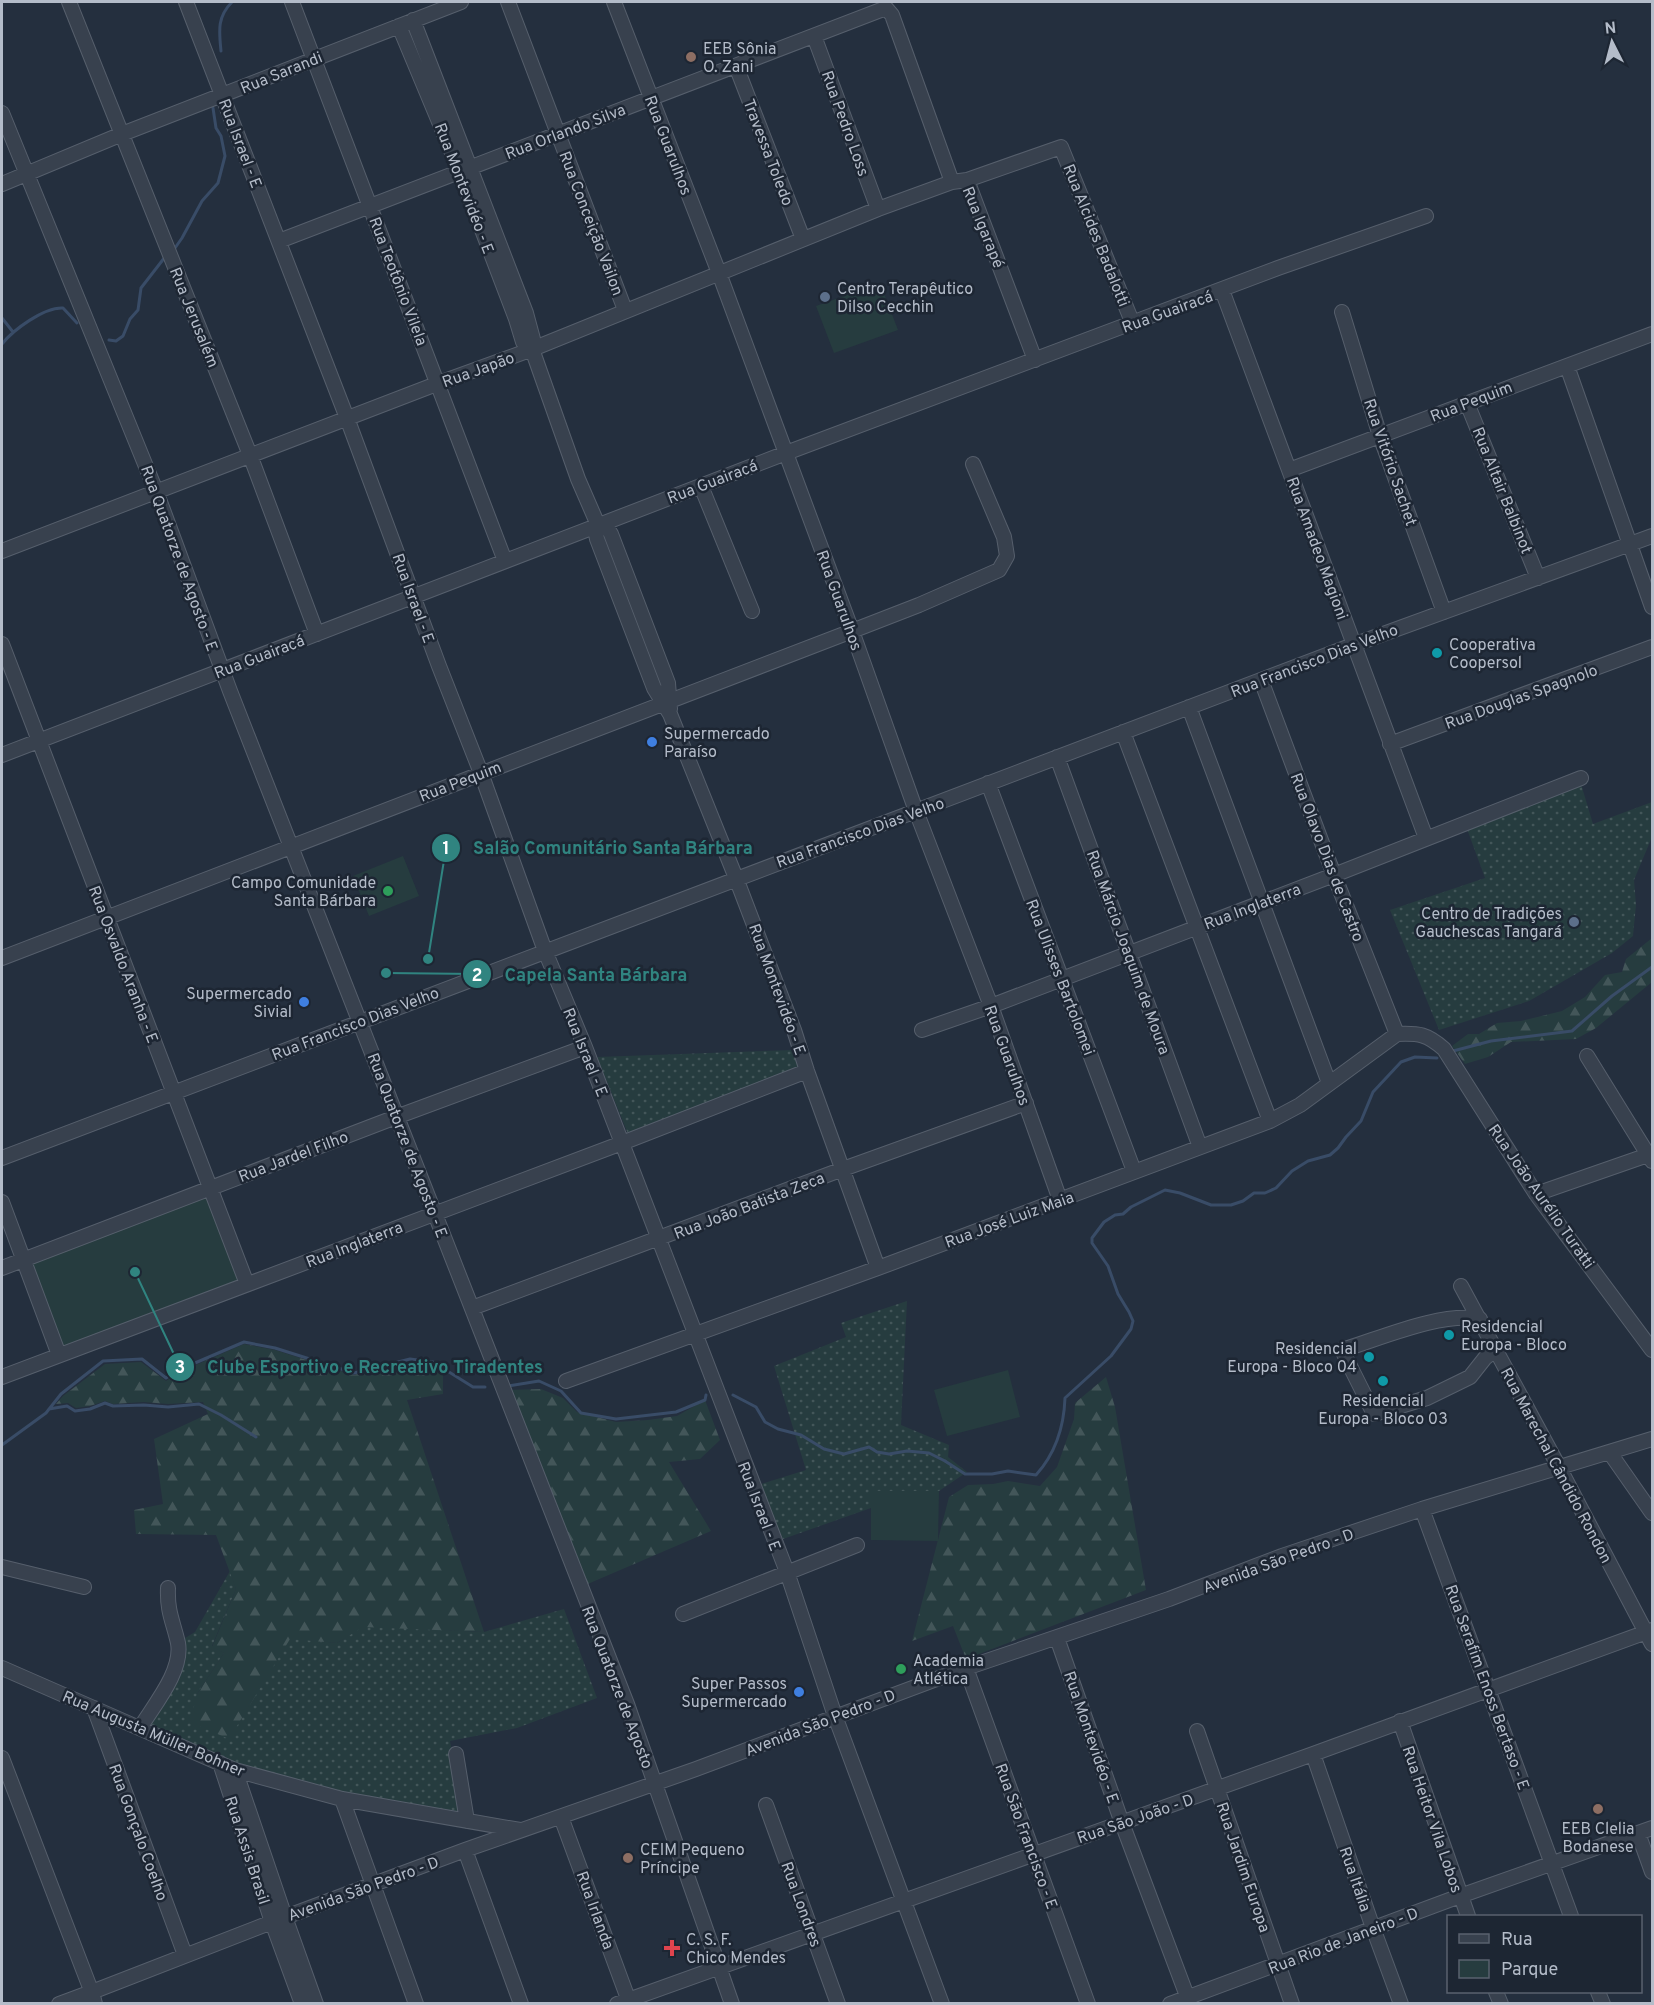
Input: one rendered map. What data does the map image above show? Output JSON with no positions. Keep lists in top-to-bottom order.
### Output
{
  "streets": {
    "street": [
      "Rua Sarandi",
      "Rua Pedro Loss",
      "Rua Orlando Silva",
      "Rua Israel - E",
      "Rua Guarulhos",
      "Travessa Toledo",
      "Rua Montevidéo - E",
      "Rua Conceição Vailon",
      "Rua Igarapé",
      "Rua Alcides Badalotti",
      "Rua Teotônio Vilela",
      "Rua Guairacá",
      "Rua Jerusalém",
      "Rua Japão",
      "Rua Pequim",
      "Rua Vitório Sachet",
      "Rua Altair Balbinot",
      "Rua Amadeo Magioni",
      "Rua Quatorze de Agosto - E",
      "Rua Francisco Dias Velho",
      "Rua Douglas Spagnolo",
      "Rua Olavo Dias de Castro",
      "Rua Inglaterra",
      "Rua Márcio Joaquim de Moura",
      "Rua Osvaldo Aranha - E",
      "Rua Ulisses Bartolomei",
      "Rua Jardel Filho",
      "Rua João Aurélio Turatti",
      "Rua João Batista Zeca",
      "Rua José Luiz Maia",
      "Rua Marechal Cândido Rondon",
      "Avenida São Pedro - D",
      "Rua Quatorze de Agosto",
      "Rua Serafim Enoss Bertaso - E",
      "Rua Augusta Müller Bohner",
      "Rua São João - D",
      "Rua Heitor Vila Lobos",
      "Rua Gonçalo Coelho",
      "Rua São Francisco - E",
      "Rua Assis Brasil",
      "Rua Jardim Europa",
      "Rua Itália",
      "Rua Londres",
      "Rua Irlanda",
      "Rua Rio de Janeiro - D"
    ]
  },
  "crossings": [
    ["Rua Sarandi", "Rua Israel - E"],
    ["Rua Sarandi", "Rua Montevidéo - E"],
    ["Rua Sarandi", "Rua Teotônio Vilela"],
    ["Rua Sarandi", "Rua Jerusalém"],
    ["Rua Sarandi", "Rua Quatorze de Agosto - E"],
    ["Rua Pedro Loss", "Rua Orlando Silva"],
    ["Rua Pedro Loss", "Rua Japão"],
    ["Rua Orlando Silva", "Rua Israel - E"],
    ["Rua Orlando Silva", "Rua Guarulhos"],
    ["Rua Orlando Silva", "Travessa Toledo"],
    ["Rua Orlando Silva", "Rua Montevidéo - E"],
    ["Rua Orlando Silva", "Rua Conceição Vailon"],
    ["Rua Orlando Silva", "Rua Igarapé"],
    ["Rua Orlando Silva", "Rua Teotônio Vilela"],
    ["Rua Israel - E", "Rua Guairacá"],
    ["Rua Israel - E", "Rua Japão"],
    ["Rua Israel - E", "Rua Pequim"],
    ["Rua Israel - E", "Rua Francisco Dias Velho"],
    ["Rua Israel - E", "Rua Inglaterra"],
    ["Rua Israel - E", "Rua Jardel Filho"],
    ["Rua Israel - E", "Rua João Batista Zeca"],
    ["Rua Israel - E", "Rua José Luiz Maia"],
    ["Rua Israel - E", "Avenida São Pedro - D"],
    ["Rua Israel - E", "Rua São João - D"],
    ["Rua Guarulhos", "Rua Guairacá"],
    ["Rua Guarulhos", "Rua Japão"],
    ["Rua Guarulhos", "Rua Pequim"],
    ["Rua Guarulhos", "Rua Francisco Dias Velho"],
    ["Rua Guarulhos", "Rua Inglaterra"],
    ["Rua Guarulhos", "Rua João Batista Zeca"],
    ["Rua Guarulhos", "Rua José Luiz Maia"],
    ["Travessa Toledo", "Rua Japão"],
    ["Rua Montevidéo - E", "Rua Guairacá"],
    ["Rua Montevidéo - E", "Rua Japão"],
    ["Rua Montevidéo - E", "Rua Pequim"],
    ["Rua Montevidéo - E", "Rua Francisco Dias Velho"],
    ["Rua Montevidéo - E", "Rua Inglaterra"],
    ["Rua Montevidéo - E", "Rua João Batista Zeca"],
    ["Rua Montevidéo - E", "Rua José Luiz Maia"],
    ["Rua Montevidéo - E", "Avenida São Pedro - D"],
    ["Rua Montevidéo - E", "Rua São João - D"],
    ["Rua Montevidéo - E", "Rua Rio de Janeiro - D"],
    ["Rua Conceição Vailon", "Rua Japão"],
    ["Rua Igarapé", "Rua Alcides Badalotti"],
    ["Rua Igarapé", "Rua Guairacá"],
    ["Rua Igarapé", "Rua Japão"],
    ["Rua Alcides Badalotti", "Rua Guairacá"],
    ["Rua Teotônio Vilela", "Rua Guairacá"],
    ["Rua Teotônio Vilela", "Rua Japão"],
    ["Rua Guairacá", "Rua Jerusalém"],
    ["Rua Guairacá", "Rua Amadeo Magioni"],
    ["Rua Guairacá", "Rua Quatorze de Agosto - E"],
    ["Rua Guairacá", "Rua Osvaldo Aranha - E"],
    ["Rua Jerusalém", "Rua Japão"],
    ["Rua Japão", "Rua Quatorze de Agosto - E"],
    ["Rua Pequim", "Rua Vitório Sachet"],
    ["Rua Pequim", "Rua Altair Balbinot"],
    ["Rua Pequim", "Rua Amadeo Magioni"],
    ["Rua Pequim", "Rua Quatorze de Agosto - E"],
    ["Rua Pequim", "Rua Osvaldo Aranha - E"],
    ["Rua Vitório Sachet", "Rua Francisco Dias Velho"],
    ["Rua Altair Balbinot", "Rua Francisco Dias Velho"],
    ["Rua Amadeo Magioni", "Rua Francisco Dias Velho"],
    ["Rua Amadeo Magioni", "Rua Douglas Spagnolo"],
    ["Rua Amadeo Magioni", "Rua Inglaterra"],
    ["Rua Quatorze de Agosto - E", "Rua Francisco Dias Velho"],
    ["Rua Quatorze de Agosto - E", "Rua Inglaterra"],
    ["Rua Quatorze de Agosto - E", "Rua Jardel Filho"],
    ["Rua Quatorze de Agosto - E", "Rua João Batista Zeca"],
    ["Rua Quatorze de Agosto - E", "Rua Quatorze de Agosto"],
    ["Rua Francisco Dias Velho", "Rua Olavo Dias de Castro"],
    ["Rua Francisco Dias Velho", "Rua Márcio Joaquim de Moura"],
    ["Rua Francisco Dias Velho", "Rua Osvaldo Aranha - E"],
    ["Rua Francisco Dias Velho", "Rua Ulisses Bartolomei"],
    ["Rua Olavo Dias de Castro", "Rua Inglaterra"],
    ["Rua Olavo Dias de Castro", "Rua João Aurélio Turatti"],
    ["Rua Olavo Dias de Castro", "Rua José Luiz Maia"],
    ["Rua Inglaterra", "Rua Márcio Joaquim de Moura"],
    ["Rua Inglaterra", "Rua Osvaldo Aranha - E"],
    ["Rua Inglaterra", "Rua Ulisses Bartolomei"],
    ["Rua Márcio Joaquim de Moura", "Rua José Luiz Maia"],
    ["Rua Osvaldo Aranha - E", "Rua Jardel Filho"],
    ["Rua Ulisses Bartolomei", "Rua José Luiz Maia"],
    ["Rua João Aurélio Turatti", "Rua José Luiz Maia"],
    ["Rua Marechal Cândido Rondon", "Avenida São Pedro - D"],
    ["Rua Marechal Cândido Rondon", "Rua São João - D"],
    ["Avenida São Pedro - D", "Rua Quatorze de Agosto"],
    ["Avenida São Pedro - D", "Rua Serafim Enoss Bertaso - E"],
    ["Avenida São Pedro - D", "Rua Augusta Müller Bohner"],
    ["Avenida São Pedro - D", "Rua Gonçalo Coelho"],
    ["Avenida São Pedro - D", "Rua São Francisco - E"],
    ["Avenida São Pedro - D", "Rua Assis Brasil"],
    ["Avenida São Pedro - D", "Rua Irlanda"],
    ["Rua Quatorze de Agosto", "Rua São João - D"],
    ["Rua Serafim Enoss Bertaso - E", "Rua São João - D"],
    ["Rua Serafim Enoss Bertaso - E", "Rua Rio de Janeiro - D"],
    ["Rua Augusta Müller Bohner", "Rua Gonçalo Coelho"],
    ["Rua Augusta Müller Bohner", "Rua Assis Brasil"],
    ["Rua São João - D", "Rua Heitor Vila Lobos"],
    ["Rua São João - D", "Rua São Francisco - E"],
    ["Rua São João - D", "Rua Jardim Europa"],
    ["Rua São João - D", "Rua Itália"],
    ["Rua São João - D", "Rua Londres"],
    ["Rua São João - D", "Rua Irlanda"],
    ["Rua Heitor Vila Lobos", "Rua Rio de Janeiro - D"],
    ["Rua Jardim Europa", "Rua Rio de Janeiro - D"],
    ["Rua Itália", "Rua Rio de Janeiro - D"]
  ],
  "places": {
    "other": [
      "EEB Sônia O. Zani",
      "Centro Terapêutico Dilso Cecchin",
      "Cooperativa Coopersol",
      "Supermercado Paraíso",
      "Campo Comunidade Santa Bárbara",
      "Centro de Tradições Gauchescas Tangará",
      "Salão Comunitário Santa Bárbara",
      "Capela Santa Bárbara",
      "Supermercado Sivial",
      "Clube Esportivo e Recreativo Tiradentes",
      "Residencial Europa - Bloco",
      "Residencial Europa - Bloco 04",
      "Residencial Europa - Bloco 03",
      "Academia Atlética",
      "Super Passos Supermercado",
      "EEB Clelia Bodanese",
      "CEIM Pequeno Príncipe"
    ],
    "health": ["C. S. F. Chico Mendes"]
  },
  "legend": ["Rua", "Parque"],
  "north": "top"
}
